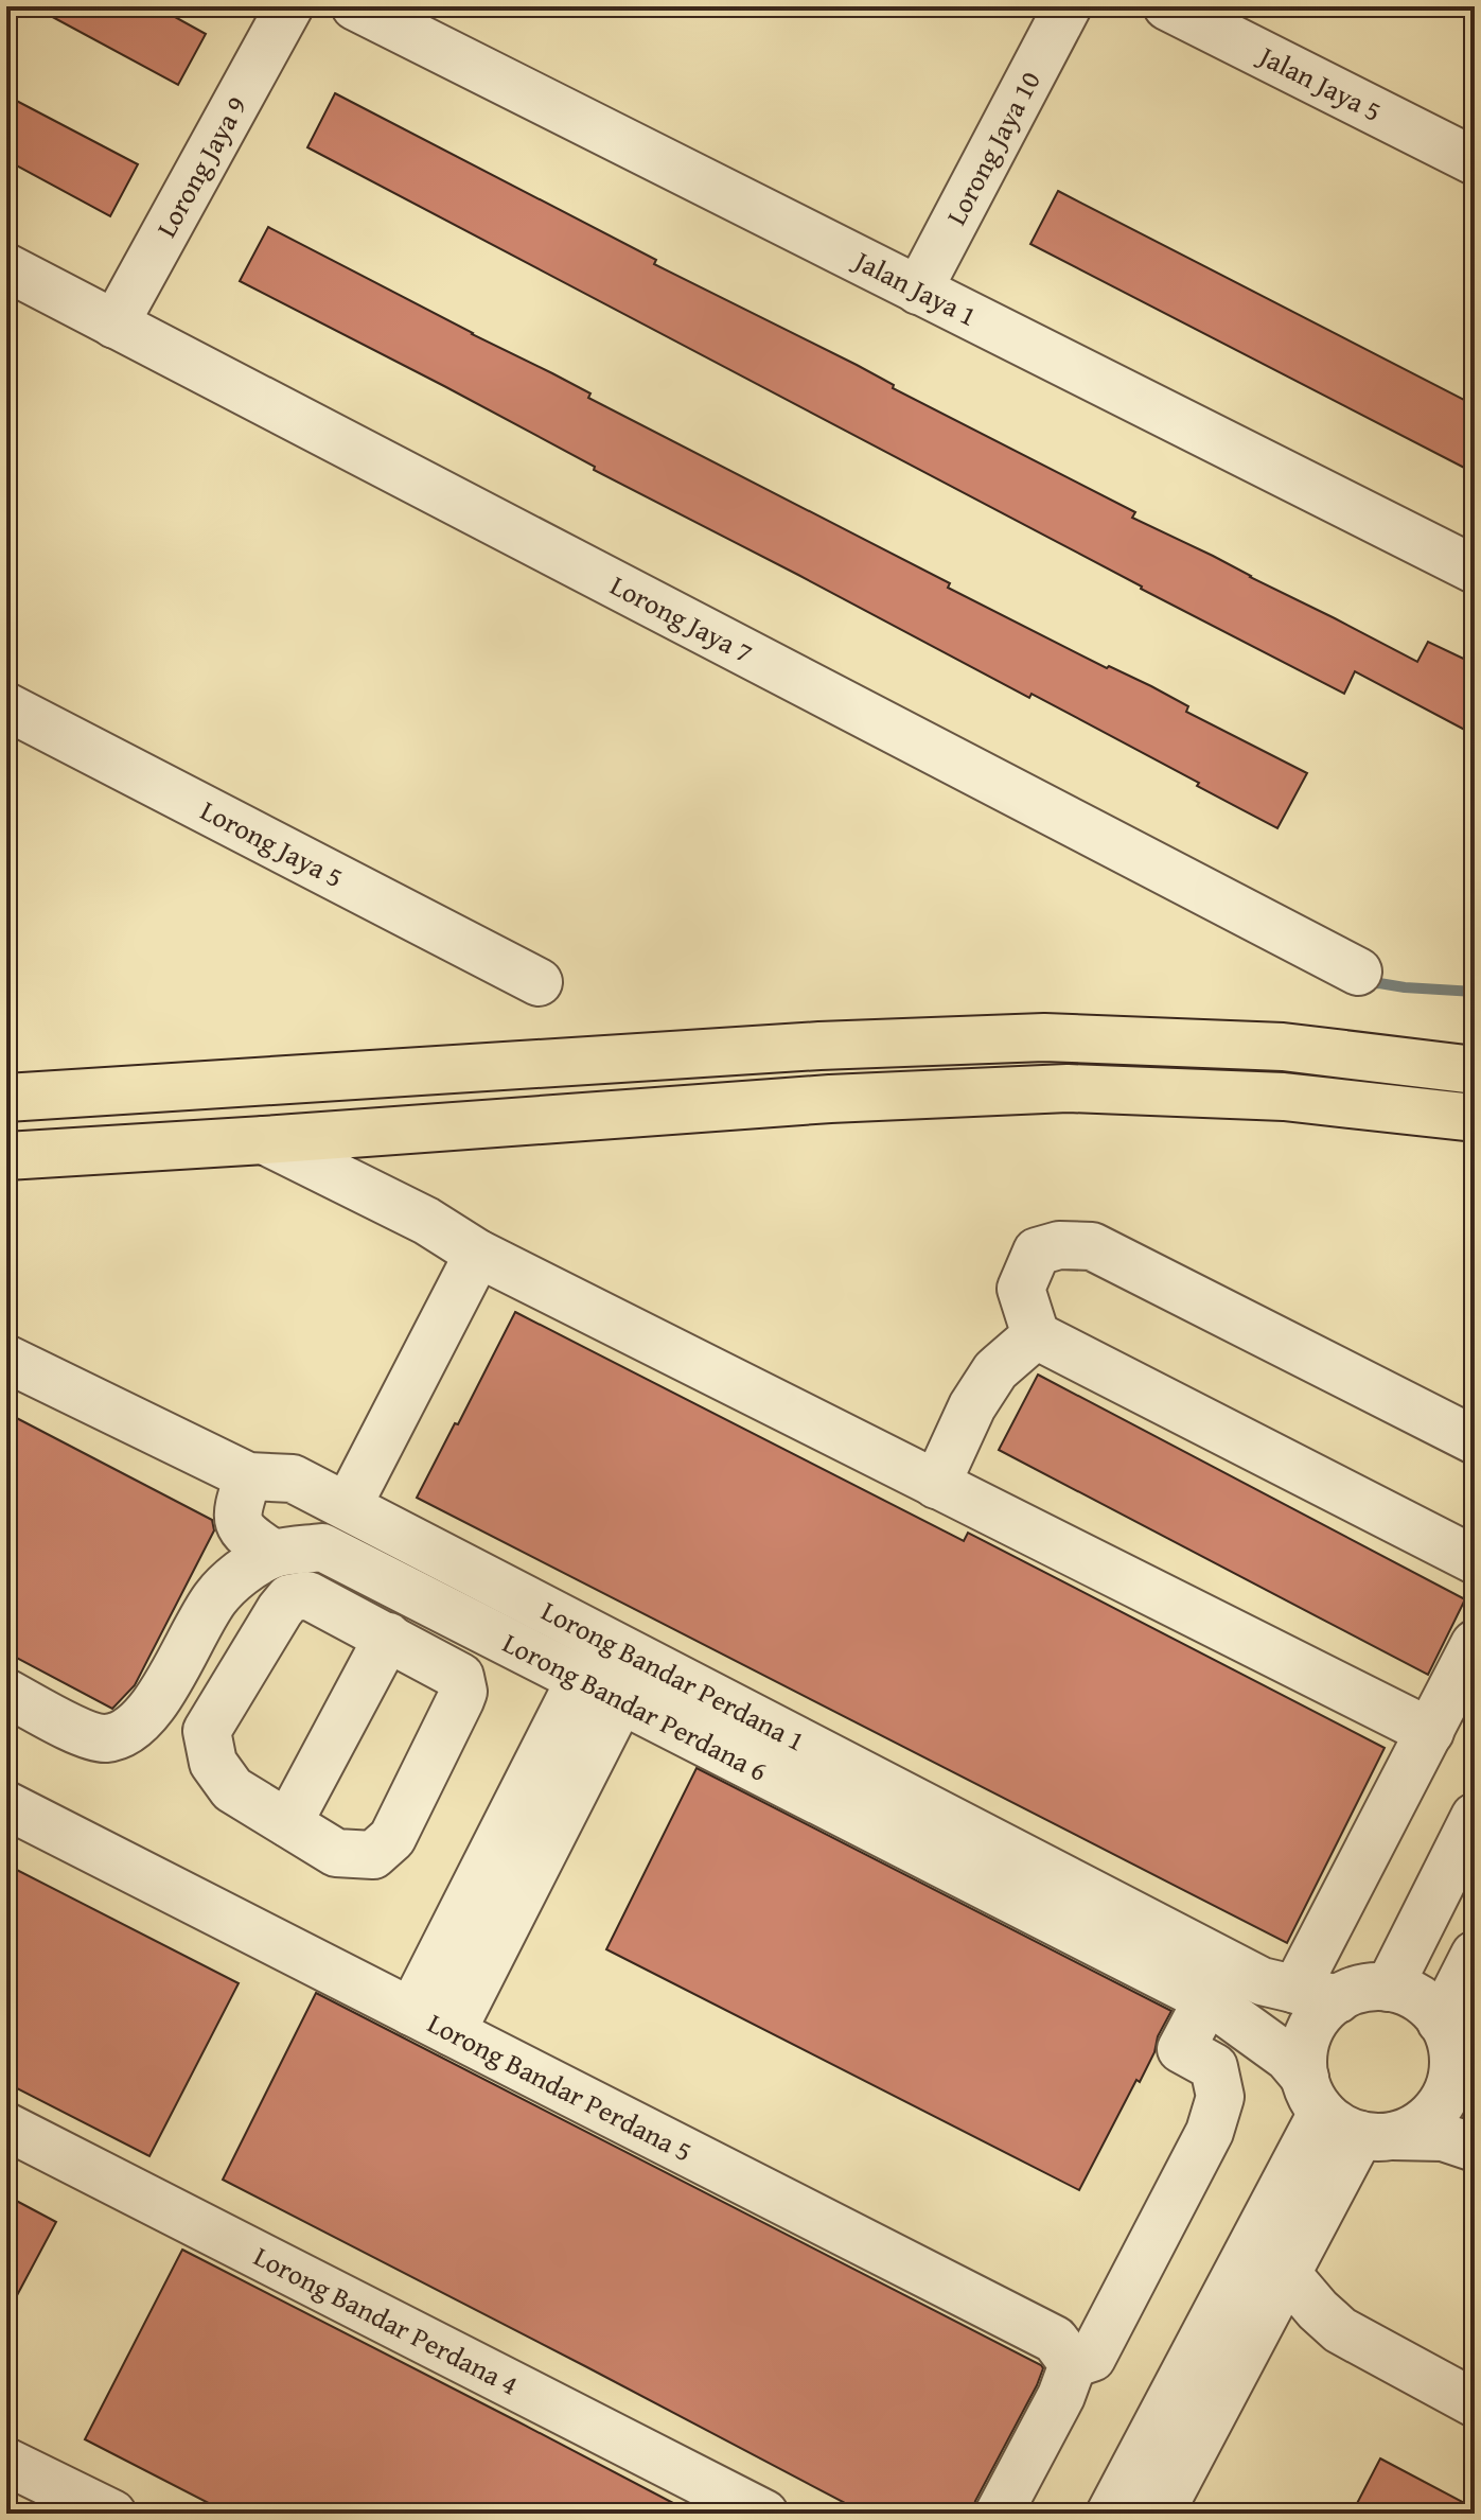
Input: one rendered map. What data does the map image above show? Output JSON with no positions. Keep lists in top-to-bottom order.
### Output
{
  "streets": {
    "street": [
      "Jalan Jaya 5",
      "Lorong Jaya 10",
      "Lorong Jaya 9",
      "Jalan Jaya 1",
      "Lorong Jaya 7",
      "Lorong Jaya 5",
      "Lorong Bandar Perdana 1",
      "Lorong Bandar Perdana 6",
      "Lorong Bandar Perdana 5",
      "Lorong Bandar Perdana 4"
    ]
  },
  "crossings": [
    ["Lorong Jaya 10", "Jalan Jaya 1"],
    ["Lorong Jaya 9", "Lorong Jaya 7"],
    ["Lorong Bandar Perdana 1", "Lorong Bandar Perdana 6"]
  ]
}
